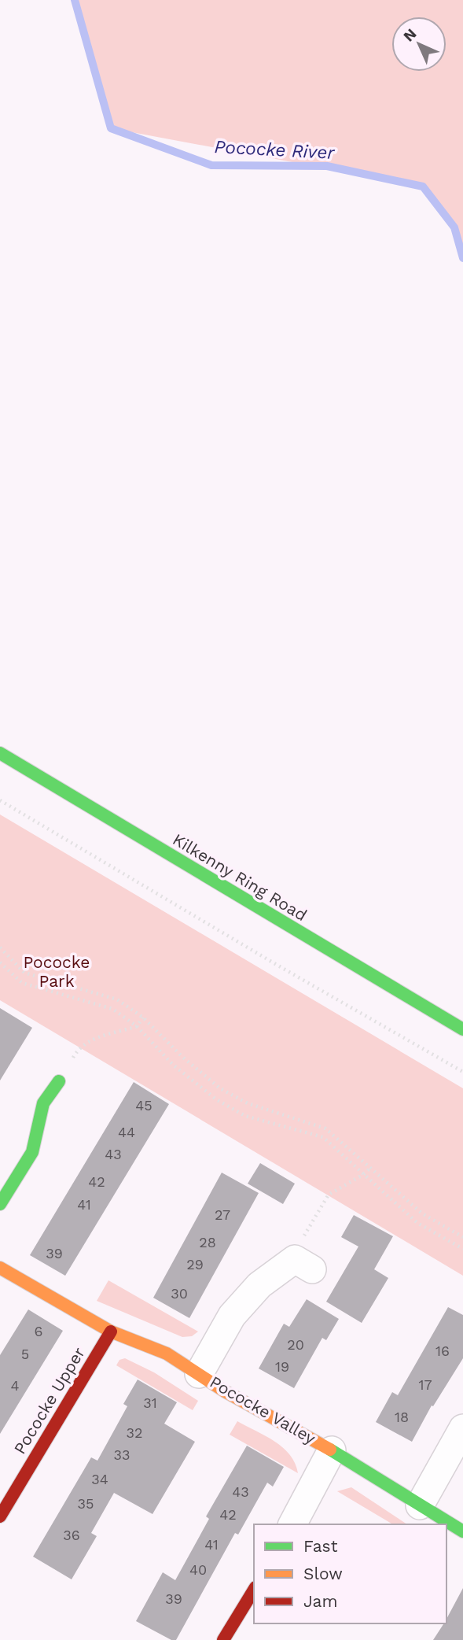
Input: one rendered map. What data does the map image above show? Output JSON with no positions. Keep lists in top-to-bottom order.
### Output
{
  "streets": {
    "street": ["Kilkenny Ring Road", "Pococke Upper", "Pococke Valley"]
  },
  "water": ["Pococke River"],
  "parks": ["Pococke Park"],
  "house_numbers": [
    "45",
    "44",
    "43",
    "42",
    "41",
    "27",
    "28",
    "39",
    "29",
    "30",
    "6",
    "20",
    "16",
    "5",
    "19",
    "17",
    "4",
    "31",
    "18",
    "32",
    "33",
    "34",
    "43",
    "35",
    "42",
    "36",
    "41",
    "40",
    "39"
  ],
  "legend": ["Fast", "Slow", "Jam"],
  "north": "top left"
}
